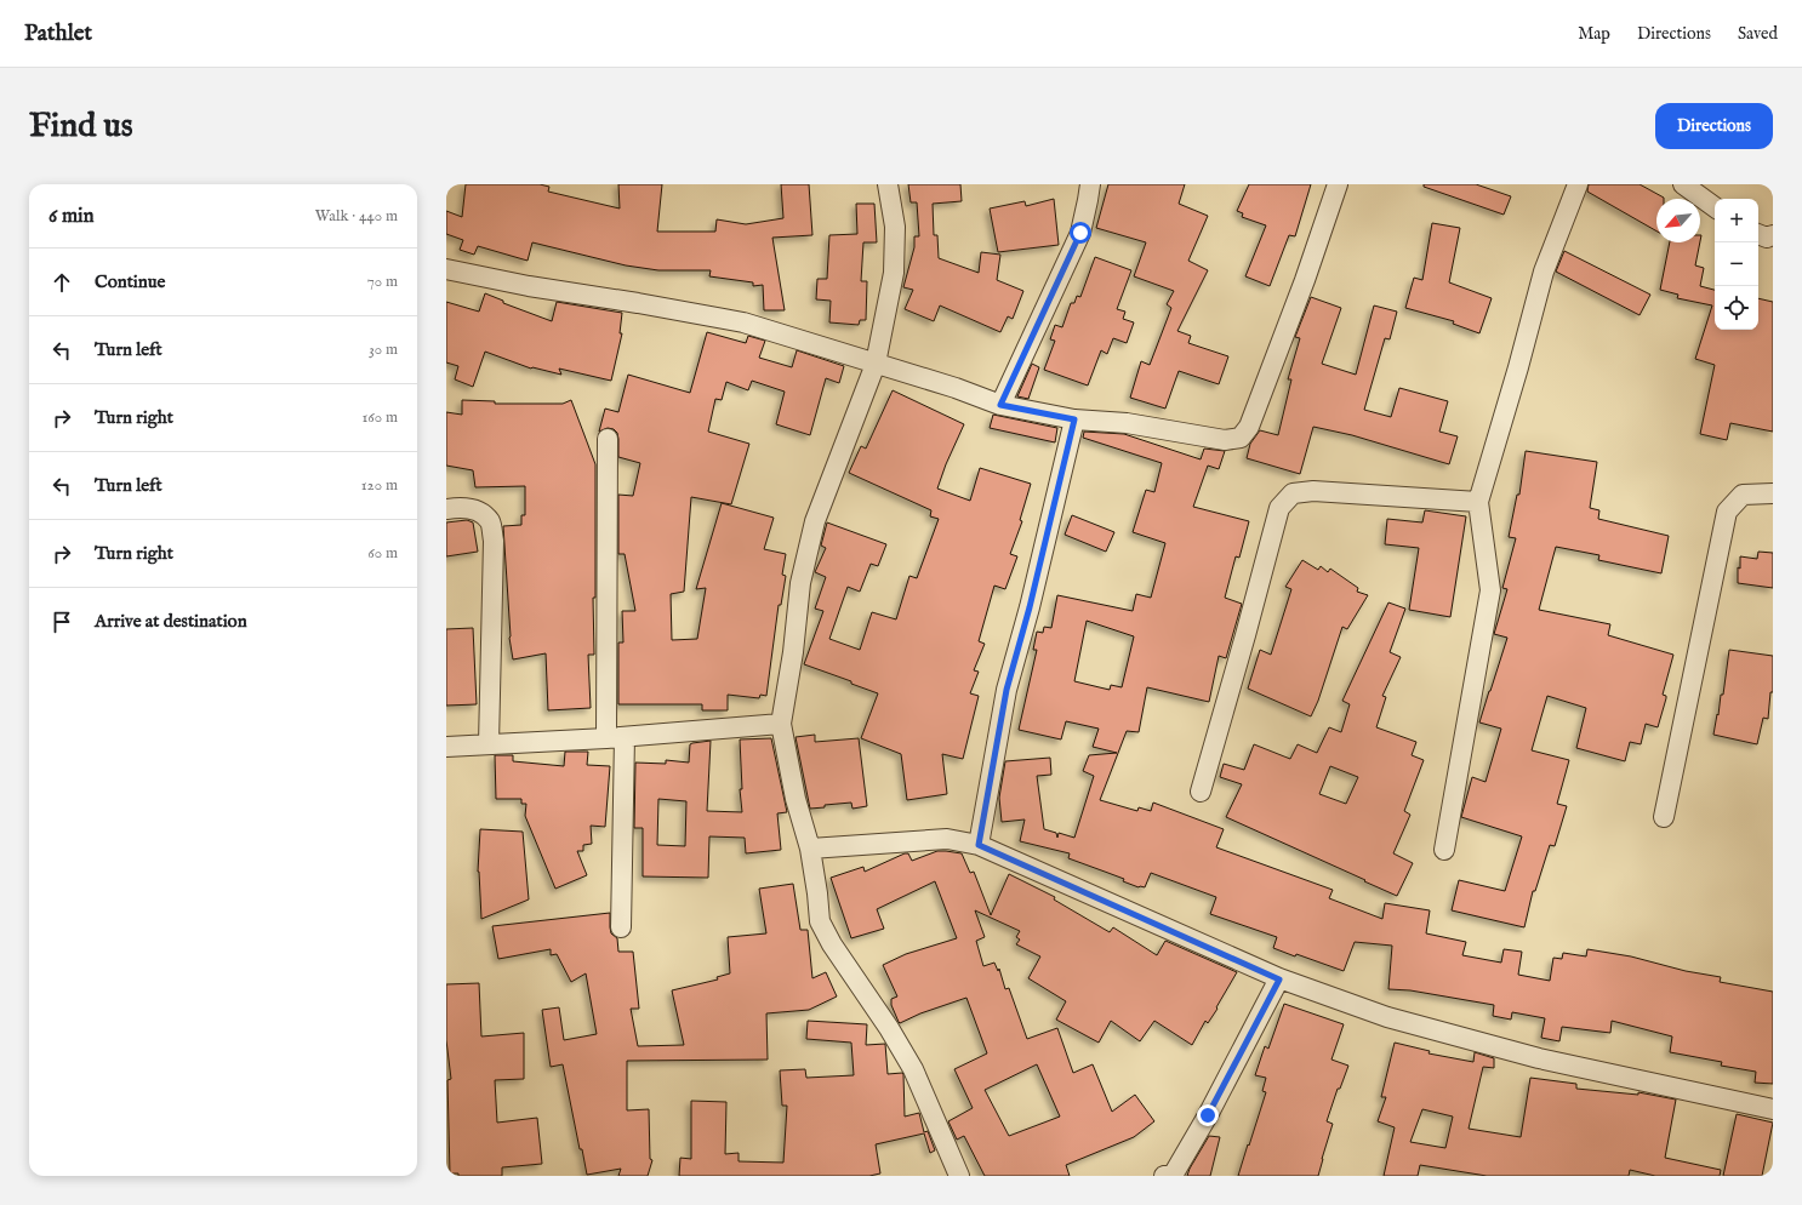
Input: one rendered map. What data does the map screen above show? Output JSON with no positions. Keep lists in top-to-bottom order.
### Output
{
  "north": "bottom left",
  "page": {
    "header": "Pathlet",
    "nav": ["Map", "Directions", "Saved"],
    "buttons": "Directions",
    "title": "Find us",
    "heading": ["6 min", "Walk · 440 m"],
    "map_buttons": ["+", "−"],
    "list": [
      ["Continue", "70 m"],
      ["Turn left", "30 m"],
      ["Turn right", "160 m"],
      ["Turn left", "120 m"],
      ["Turn right", "60 m"],
      "Arrive at destination"
    ]
  }
}
